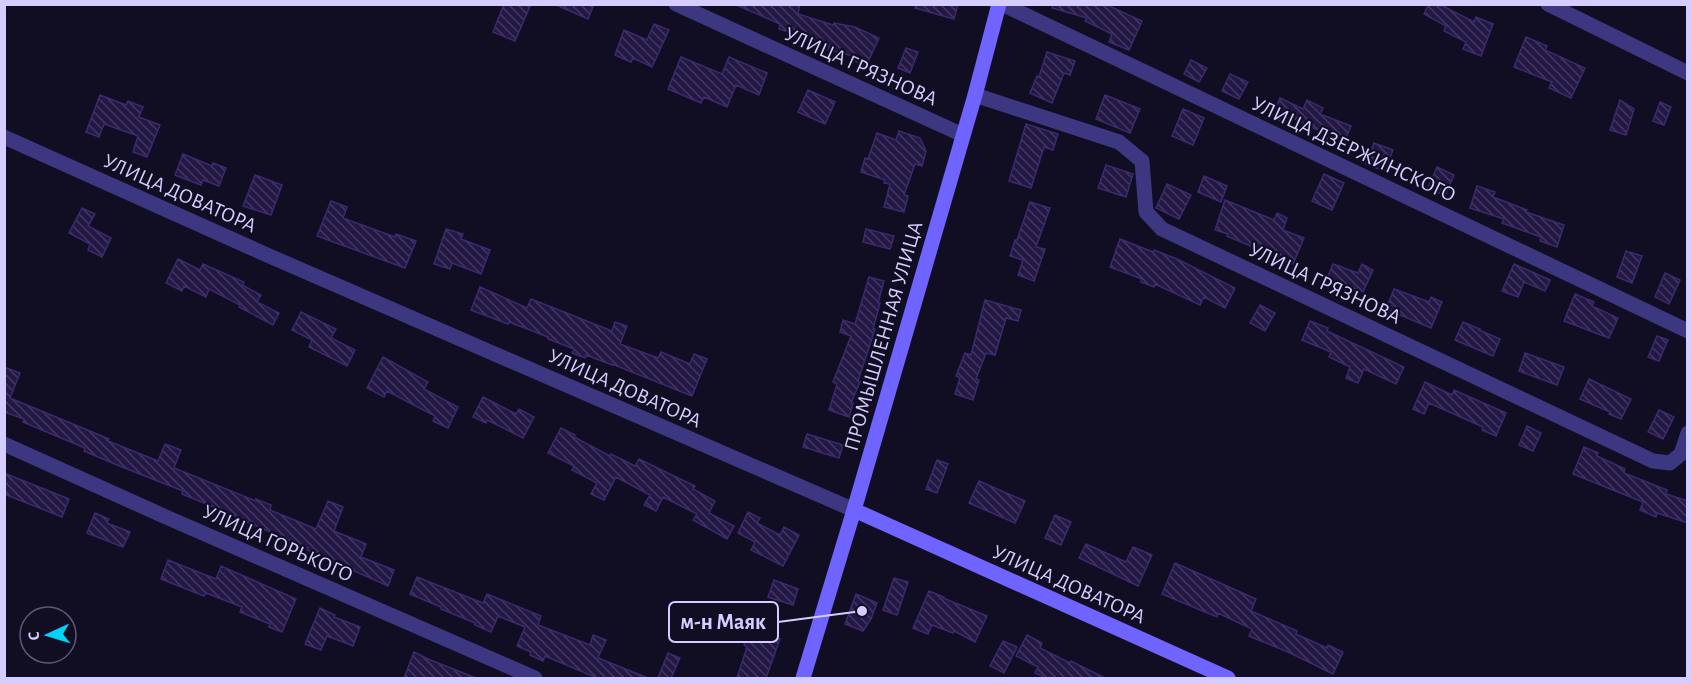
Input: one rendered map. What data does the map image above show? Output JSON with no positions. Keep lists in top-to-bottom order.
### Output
{
  "streets": {
    "main road": ["УЛИЦА ДОВАТОРА", "ПРОМЫШЛЕННАЯ УЛИЦА"],
    "street": ["УЛИЦА ГРЯЗНОВА", "УЛИЦА ДЗЕРЖИНСКОГО", "УЛИЦА ГОРЬКОГО"]
  },
  "crossings": [
    ["УЛИЦА ГРЯЗНОВА", "ПРОМЫШЛЕННАЯ УЛИЦА"],
    ["УЛИЦА ДЗЕРЖИНСКОГО", "ПРОМЫШЛЕННАЯ УЛИЦА"],
    ["УЛИЦА ДОВАТОРА", "ПРОМЫШЛЕННАЯ УЛИЦА"]
  ],
  "places": ["м-н Маяк"],
  "north": "left"
}
